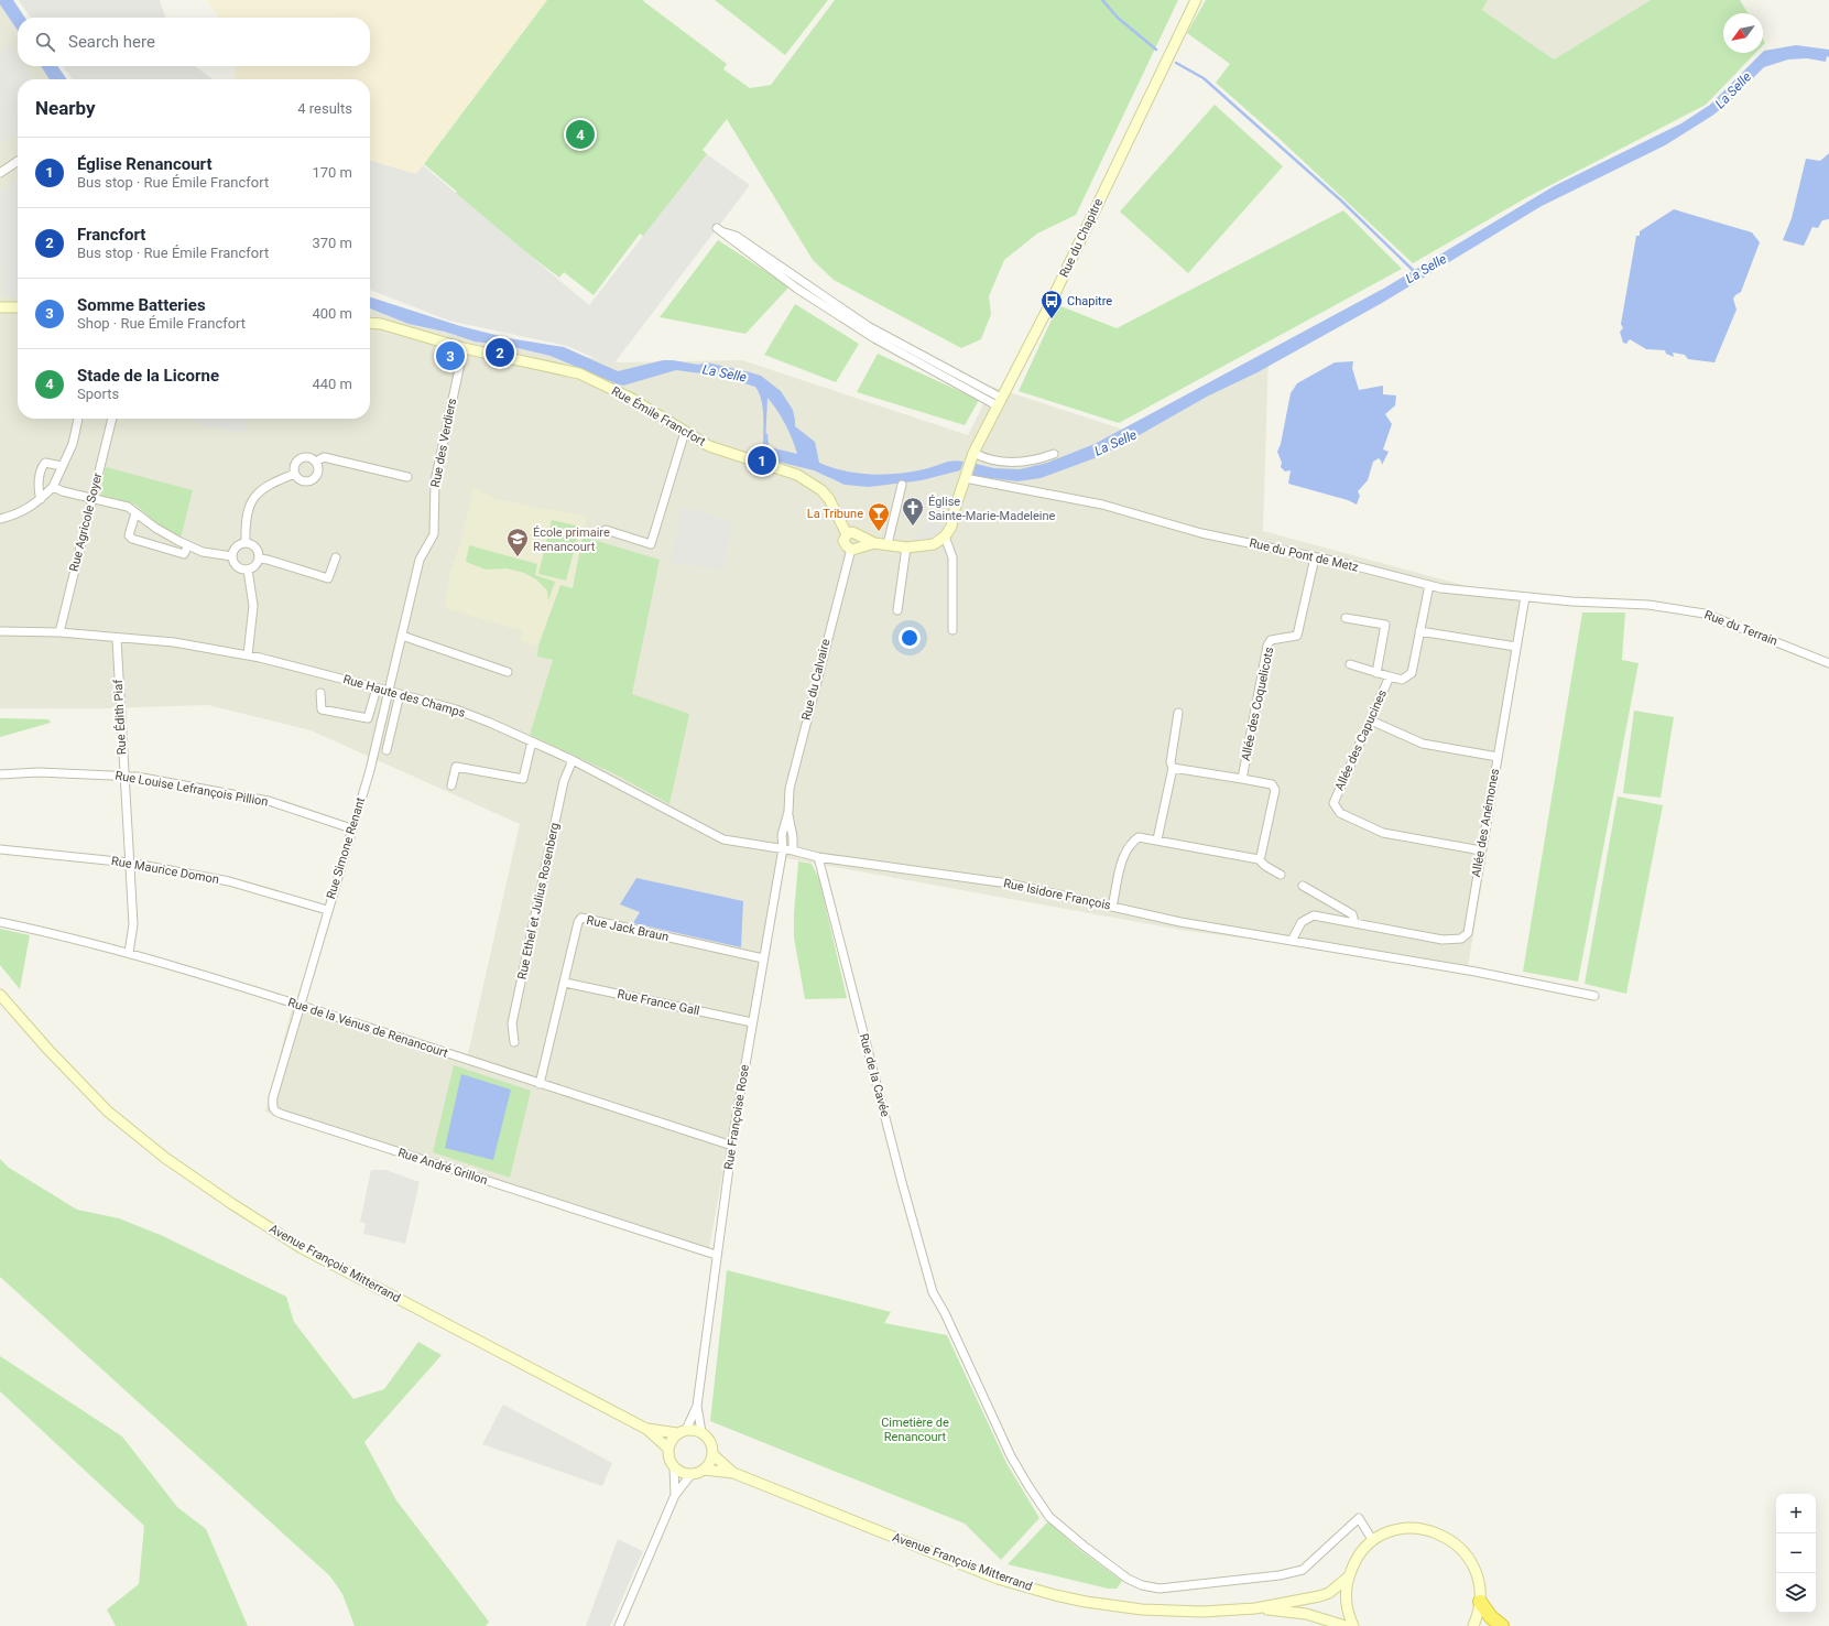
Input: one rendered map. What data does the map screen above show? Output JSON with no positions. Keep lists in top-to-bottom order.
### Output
{
  "streets": {
    "main road": ["Rue du Chapitre", "Rue Émile Francfort", "Avenue François Mitterrand"],
    "street": [
      "Rue des Verdiers",
      "Rue Agricole Soyer",
      "Rue du Pont de Metz",
      "Rue du Terrain",
      "Rue du Calvaire",
      "Rue Haute des Champs",
      "Allée des Coquelicots",
      "Rue Édith Piaf",
      "Allée des Capucines",
      "Rue Louise Lefrançois Pillion",
      "Allée des Anémones",
      "Rue Simone Renant",
      "Rue Maurice Domon",
      "Rue Isidore François",
      "Rue Ethel et Julius Rosenberg",
      "Rue Jack Braun",
      "Rue France Gall",
      "Rue de la Vénus de Renancourt",
      "Rue de la Cavée",
      "Rue Françoise Rose",
      "Rue André Grillon"
    ]
  },
  "crossings": [
    ["Rue du Chapitre", "Rue du Pont de Metz"],
    ["Rue Émile Francfort", "Rue des Verdiers"],
    ["Rue Émile Francfort", "Rue du Calvaire"],
    ["Rue des Verdiers", "Rue Haute des Champs"],
    ["Rue des Verdiers", "Rue Simone Renant"],
    ["Rue Agricole Soyer", "Rue Haute des Champs"],
    ["Rue du Pont de Metz", "Rue du Terrain"],
    ["Rue du Pont de Metz", "Allée des Coquelicots"],
    ["Rue du Pont de Metz", "Allée des Capucines"],
    ["Rue du Pont de Metz", "Allée des Anémones"],
    ["Rue du Calvaire", "Rue Haute des Champs"],
    ["Rue du Calvaire", "Rue Isidore François"],
    ["Rue du Calvaire", "Rue Françoise Rose"],
    ["Rue Haute des Champs", "Rue Édith Piaf"],
    ["Rue Haute des Champs", "Rue Simone Renant"],
    ["Rue Haute des Champs", "Rue Isidore François"],
    ["Rue Haute des Champs", "Rue Ethel et Julius Rosenberg"],
    ["Rue Haute des Champs", "Rue Françoise Rose"],
    ["Rue Édith Piaf", "Rue Louise Lefrançois Pillion"],
    ["Rue Édith Piaf", "Rue Maurice Domon"],
    ["Rue Édith Piaf", "Rue de la Vénus de Renancourt"],
    ["Allée des Capucines", "Allée des Anémones"],
    ["Rue Louise Lefrançois Pillion", "Rue Simone Renant"],
    ["Allée des Anémones", "Rue Isidore François"],
    ["Rue Simone Renant", "Rue Maurice Domon"],
    ["Rue Simone Renant", "Rue de la Vénus de Renancourt"],
    ["Rue Simone Renant", "Rue André Grillon"],
    ["Rue Isidore François", "Rue de la Cavée"],
    ["Rue Isidore François", "Rue Françoise Rose"],
    ["Rue Jack Braun", "Rue France Gall"],
    ["Rue Jack Braun", "Rue de la Vénus de Renancourt"],
    ["Rue Jack Braun", "Rue Françoise Rose"],
    ["Rue France Gall", "Rue Françoise Rose"],
    ["Rue de la Vénus de Renancourt", "Rue Françoise Rose"],
    ["Rue de la Vénus de Renancourt", "Rue André Grillon"],
    ["Rue Françoise Rose", "Rue André Grillon"]
  ],
  "water": ["La Selle"],
  "parks": ["Cimetière de Renancourt"],
  "places": {
    "bus stop": ["Chapitre"],
    "church": ["Église Sainte-Marie-Madeleine"],
    "bar": ["La Tribune"],
    "school or university": ["École primaire Renancourt"]
  },
  "north": "bottom left",
  "page": {
    "search": "Search here",
    "heading": ["Nearby", "4 results"],
    "pins": [
      "4",
      "2",
      "3",
      "1"
    ],
    "list": [
      {
        "mark": "1",
        "name": "Église Renancourt",
        "note": "Bus stop · Rue Émile Francfort",
        "value": "170 m"
      },
      {
        "mark": "2",
        "name": "Francfort",
        "note": "Bus stop · Rue Émile Francfort",
        "value": "370 m"
      },
      {
        "mark": "3",
        "name": "Somme Batteries",
        "note": "Shop · Rue Émile Francfort",
        "value": "400 m"
      },
      {
        "mark": "4",
        "name": "Stade de la Licorne",
        "note": "Sports",
        "value": "440 m"
      }
    ],
    "map_buttons": ["+", "−"]
  }
}
